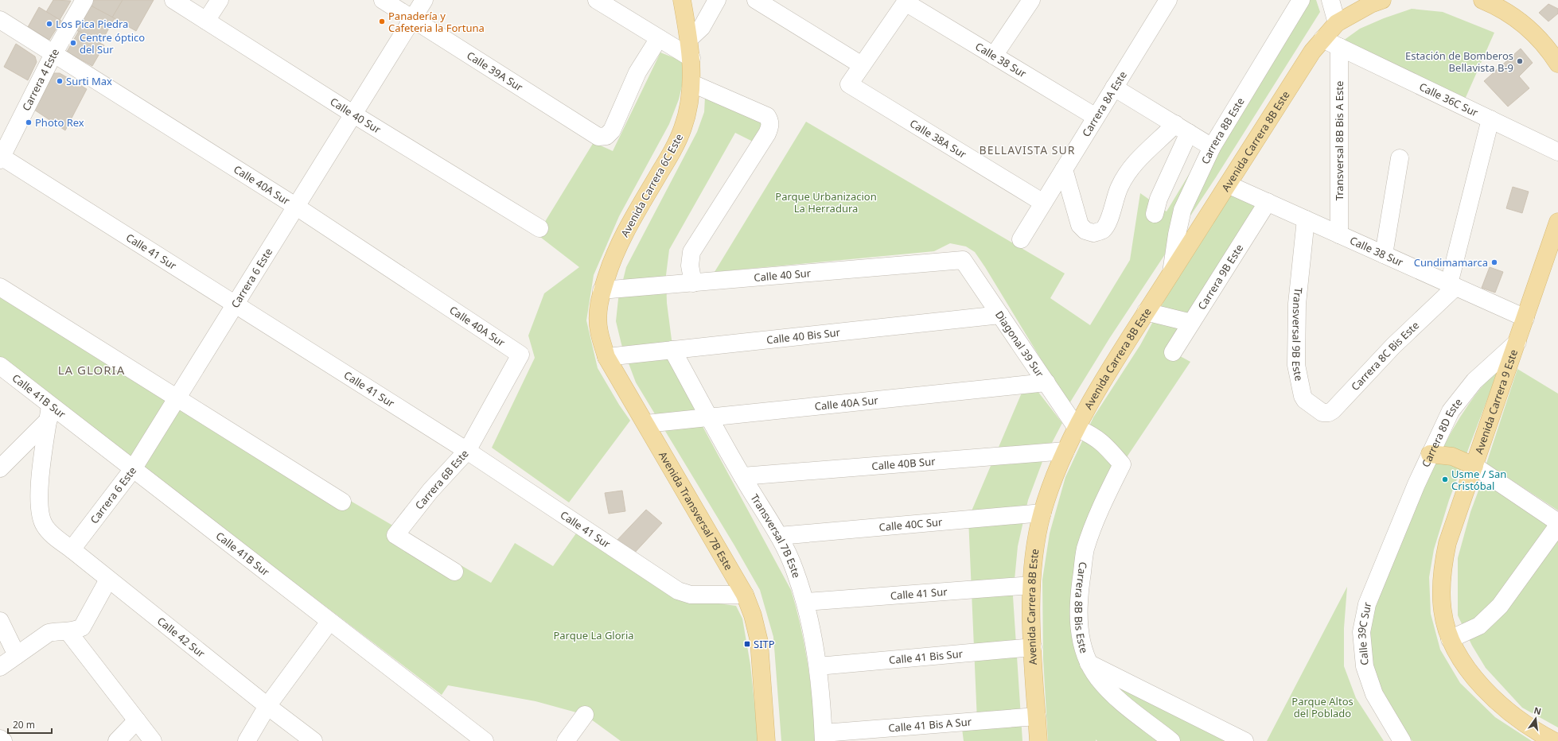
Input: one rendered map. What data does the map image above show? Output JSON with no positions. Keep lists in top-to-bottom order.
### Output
{
  "streets": {
    "main road": [
      "Avenida Carrera 8B Este",
      "Avenida Carrera 6C Este",
      "Avenida Carrera 9 Este",
      "Avenida Transversal 7B Este"
    ],
    "street": [
      "Calle 38 Sur",
      "Calle 39A Sur",
      "Carrera 4 Este",
      "Calle 36C Sur",
      "Carrera 8A Este",
      "Calle 40 Sur",
      "Carrera 8B Este",
      "Calle 38A Sur",
      "Transversal 8B Bis A Este",
      "Calle 40A Sur",
      "Calle 41 Sur",
      "Carrera 6 Este",
      "Carrera 9B Este",
      "Transversal 9B Este",
      "Calle 40 Bis Sur",
      "Diagonal 39 Sur",
      "Carrera 8C Bis Este",
      "Calle 41B Sur",
      "Carrera 8D Este",
      "Calle 40B Sur",
      "Carrera 6B Este",
      "Calle 40C Sur",
      "Transversal 7B Este",
      "Carrera 8B Bis Este",
      "Calle 39C Sur",
      "Calle 42 Sur",
      "Calle 41 Bis Sur",
      "Calle 41 Bis A Sur"
    ]
  },
  "crossings": [
    ["Calle 38 Sur", "Carrera 8A Este"],
    ["Calle 38 Sur", "Transversal 8B Bis A Este"],
    ["Calle 38 Sur", "Avenida Carrera 8B Este"],
    ["Calle 38 Sur", "Carrera 9B Este"],
    ["Calle 38 Sur", "Transversal 9B Este"],
    ["Calle 38 Sur", "Carrera 8C Bis Este"],
    ["Calle 38 Sur", "Avenida Carrera 9 Este"],
    ["Calle 39A Sur", "Carrera 6 Este"],
    ["Carrera 4 Este", "Calle 40A Sur"],
    ["Carrera 4 Este", "Calle 41 Sur"],
    ["Calle 36C Sur", "Transversal 8B Bis A Este"],
    ["Calle 36C Sur", "Avenida Carrera 8B Este"],
    ["Carrera 8A Este", "Calle 38A Sur"],
    ["Calle 40 Sur", "Avenida Carrera 6C Este"],
    ["Calle 40 Sur", "Carrera 6 Este"],
    ["Calle 40 Sur", "Diagonal 39 Sur"],
    ["Calle 40 Sur", "Avenida Transversal 7B Este"],
    ["Carrera 8B Este", "Avenida Carrera 8B Este"],
    ["Avenida Carrera 8B Este", "Calle 41 Sur"],
    ["Avenida Carrera 8B Este", "Diagonal 39 Sur"],
    ["Avenida Carrera 8B Este", "Calle 40B Sur"],
    ["Avenida Carrera 8B Este", "Calle 40C Sur"],
    ["Avenida Carrera 8B Este", "Carrera 8B Bis Este"],
    ["Avenida Carrera 8B Este", "Calle 41 Bis Sur"],
    ["Avenida Carrera 8B Este", "Calle 41 Bis A Sur"],
    ["Calle 40A Sur", "Carrera 6 Este"],
    ["Calle 40A Sur", "Diagonal 39 Sur"],
    ["Calle 40A Sur", "Carrera 6B Este"],
    ["Calle 40A Sur", "Avenida Transversal 7B Este"],
    ["Calle 40A Sur", "Transversal 7B Este"],
    ["Avenida Carrera 6C Este", "Avenida Transversal 7B Este"],
    ["Calle 41 Sur", "Carrera 6 Este"],
    ["Calle 41 Sur", "Carrera 6B Este"],
    ["Calle 41 Sur", "Avenida Transversal 7B Este"],
    ["Calle 41 Sur", "Transversal 7B Este"],
    ["Carrera 6 Este", "Calle 41B Sur"],
    ["Carrera 6 Este", "Calle 42 Sur"],
    ["Transversal 9B Este", "Carrera 8C Bis Este"],
    ["Calle 40 Bis Sur", "Diagonal 39 Sur"],
    ["Calle 40 Bis Sur", "Avenida Transversal 7B Este"],
    ["Calle 40 Bis Sur", "Transversal 7B Este"],
    ["Diagonal 39 Sur", "Carrera 8B Bis Este"],
    ["Calle 41B Sur", "Calle 42 Sur"],
    ["Avenida Carrera 9 Este", "Carrera 8D Este"],
    ["Carrera 8D Este", "Calle 39C Sur"],
    ["Calle 40B Sur", "Transversal 7B Este"],
    ["Calle 40C Sur", "Transversal 7B Este"],
    ["Transversal 7B Este", "Calle 41 Bis Sur"],
    ["Transversal 7B Este", "Calle 41 Bis A Sur"]
  ],
  "districts": ["BELLAVISTA SUR", "LA GLORIA"],
  "parks": ["Parque Urbanizacion La Herradura", "Parque La Gloria", "Parque Altos del Poblado"],
  "places": {
    "other": [
      "Panadería y Cafeteria la Fortuna",
      "Los Pica Piedra",
      "Centre óptico del Sur",
      "Estación de Bomberos Bellavista B-9",
      "Surti Max",
      "Photo Rex",
      "Cundimamarca",
      "Usme / San Cristóbal"
    ],
    "transit": ["SITP"]
  },
  "scale_bar": "20 m",
  "north": "top"
}
